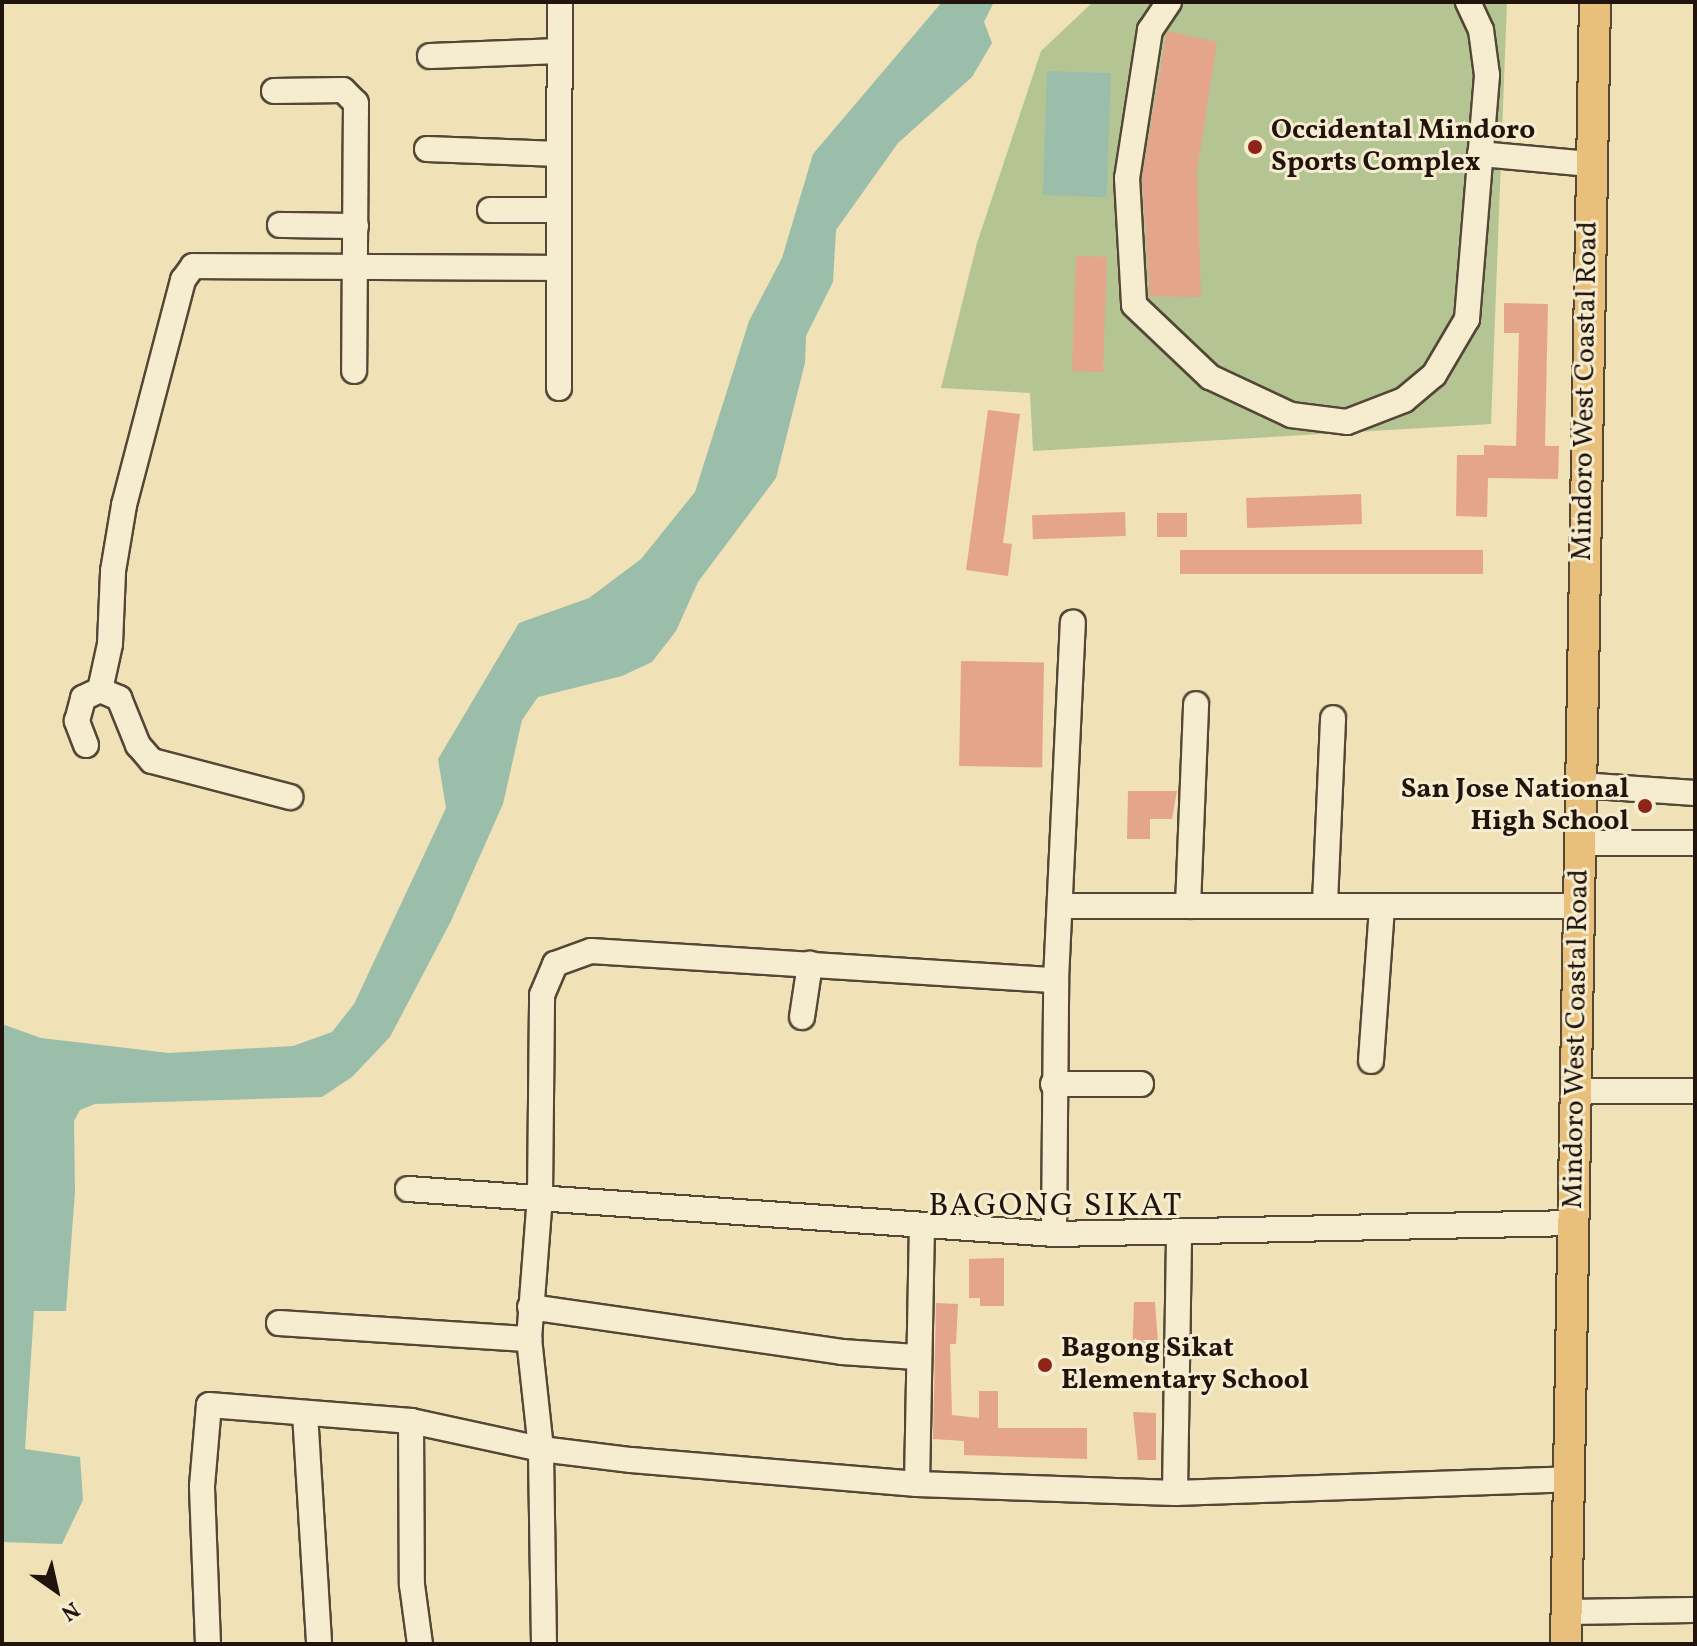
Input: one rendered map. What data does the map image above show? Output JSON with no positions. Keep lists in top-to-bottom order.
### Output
{
  "streets": {
    "main road": ["Mindoro West Coastal Road"]
  },
  "districts": ["BAGONG SIKAT"],
  "places": ["Occidental Mindoro Sports Complex", "San Jose National High School", "Bagong Sikat Elementary School"],
  "north": "bottom right"
}
